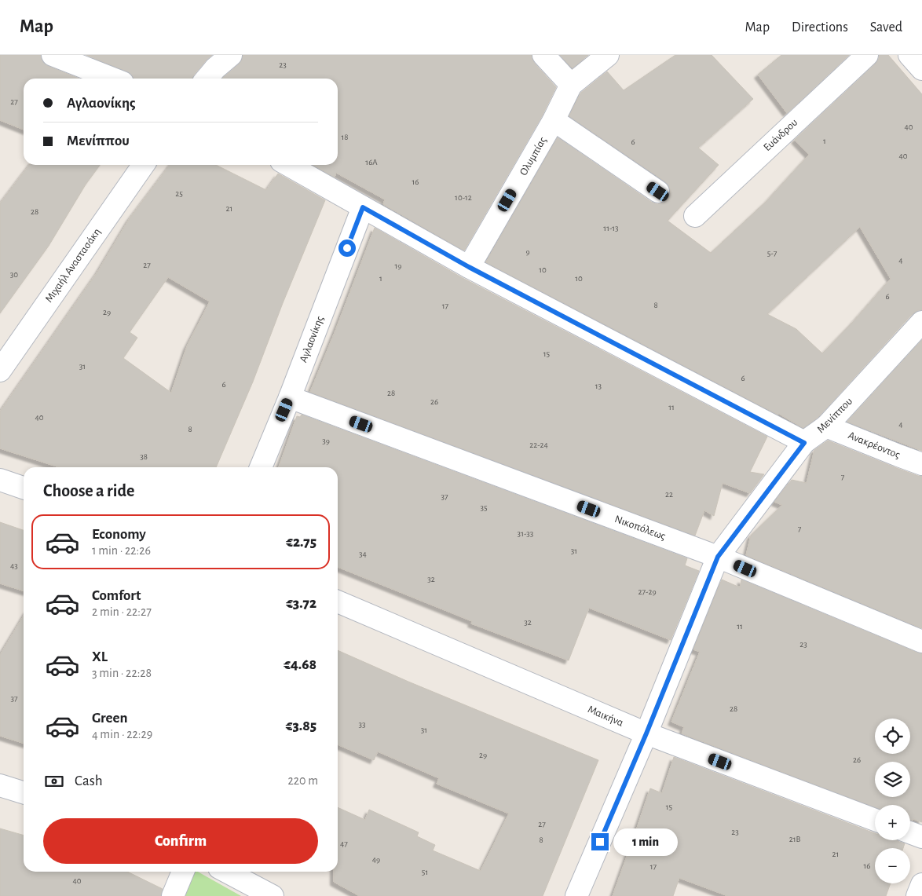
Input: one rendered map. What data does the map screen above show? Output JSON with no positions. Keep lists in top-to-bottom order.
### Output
{
  "streets": {
    "street": [
      "Ευάνδρου",
      "Ολυμπίας",
      "Μιχαήλ Αναστασάκη",
      "Αγλαονίκης",
      "Μενίππου",
      "Ανακρέοντος",
      "Νικοπόλεως",
      "Μαικήνα"
    ]
  },
  "crossings": [
    ["Αγλαονίκης", "Νικοπόλεως"],
    ["Μενίππου", "Ανακρέοντος"],
    ["Μενίππου", "Νικοπόλεως"],
    ["Μενίππου", "Μαικήνα"]
  ],
  "house_numbers": [
    "23",
    "27",
    "40",
    "18",
    "1",
    "6",
    "40",
    "16Α",
    "16",
    "25",
    "10-12",
    "21",
    "28",
    "11-13",
    "9",
    "5-7",
    "4",
    "27",
    "19",
    "10",
    "30",
    "1",
    "10",
    "6",
    "8",
    "17",
    "29",
    "15",
    "31",
    "6",
    "6",
    "13",
    "28",
    "26",
    "11",
    "40",
    "4",
    "8",
    "39",
    "22-24",
    "38",
    "7",
    "22",
    "37",
    "35",
    "7",
    "31-33",
    "31",
    "34",
    "43",
    "32",
    "27-29",
    "32",
    "11",
    "23",
    "37",
    "28",
    "33",
    "31",
    "29",
    "26",
    "15",
    "27",
    "23",
    "21B",
    "8",
    "47",
    "21",
    "49",
    "16",
    "17",
    "51",
    "40"
  ],
  "page": {
    "header": "Map",
    "nav": ["Map", "Directions", "Saved"],
    "banner": ["Αγλαονίκης", "Μενίππου"],
    "heading": "Choose a ride",
    "list": [
      {
        "name": "Economy",
        "note": "1 min · 22:26",
        "value": "€2.75"
      },
      {
        "name": "Comfort",
        "note": "2 min · 22:27",
        "value": "€3.72"
      },
      {
        "name": "XL",
        "note": "3 min · 22:28",
        "value": "€4.68"
      },
      {
        "name": "Green",
        "note": "4 min · 22:29",
        "value": "€3.85"
      }
    ],
    "map_buttons": ["+", "−"],
    "pay": ["Cash", "220 m"],
    "buttons": "Confirm",
    "bubble": "1 min"
  }
}
